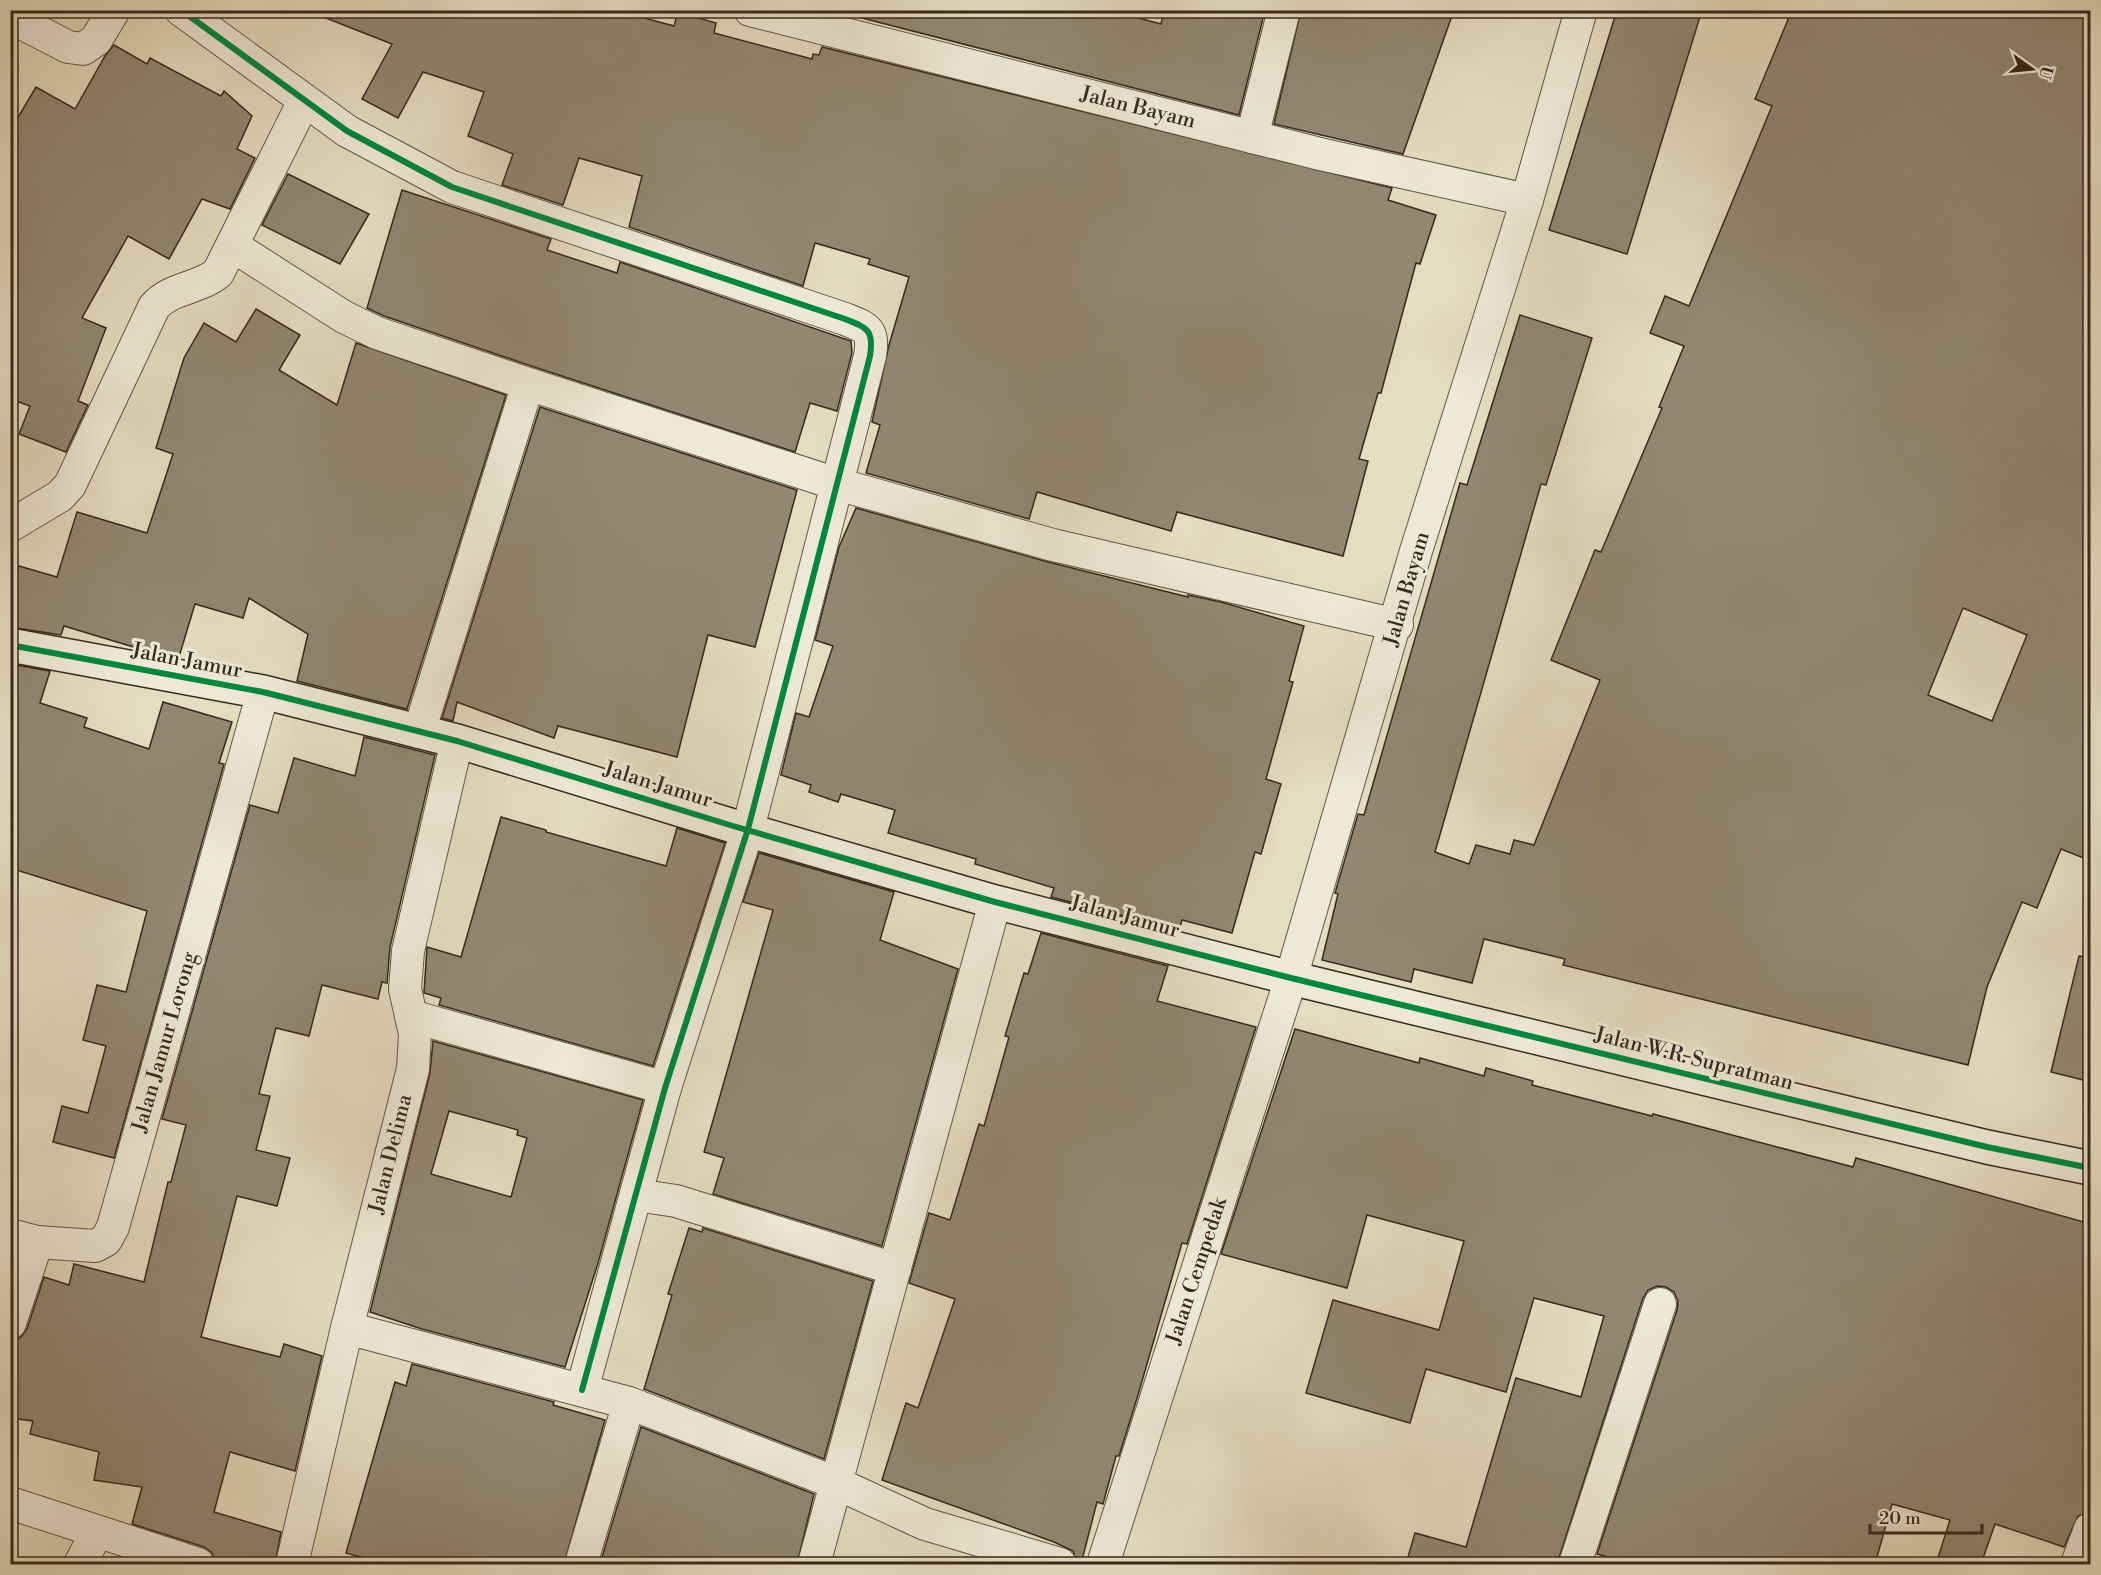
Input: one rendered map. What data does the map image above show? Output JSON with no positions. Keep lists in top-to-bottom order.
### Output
{
  "streets": {
    "street": [
      "Jalan Bayam",
      "Jalan Jamur",
      "Jalan Jamur Lorong",
      "Jalan W.R. Supratman",
      "Jalan Delima",
      "Jalan Cempedak"
    ]
  },
  "crossings": [
    ["Jalan Bayam", "Jalan Jamur"],
    ["Jalan Bayam", "Jalan W.R. Supratman"],
    ["Jalan Bayam", "Jalan Cempedak"],
    ["Jalan Jamur", "Jalan Jamur Lorong"],
    ["Jalan Jamur", "Jalan W.R. Supratman"],
    ["Jalan Jamur", "Jalan Delima"],
    ["Jalan Jamur", "Jalan Cempedak"],
    ["Jalan W.R. Supratman", "Jalan Cempedak"]
  ],
  "scale_bar": "20 m",
  "north": "right"
}
